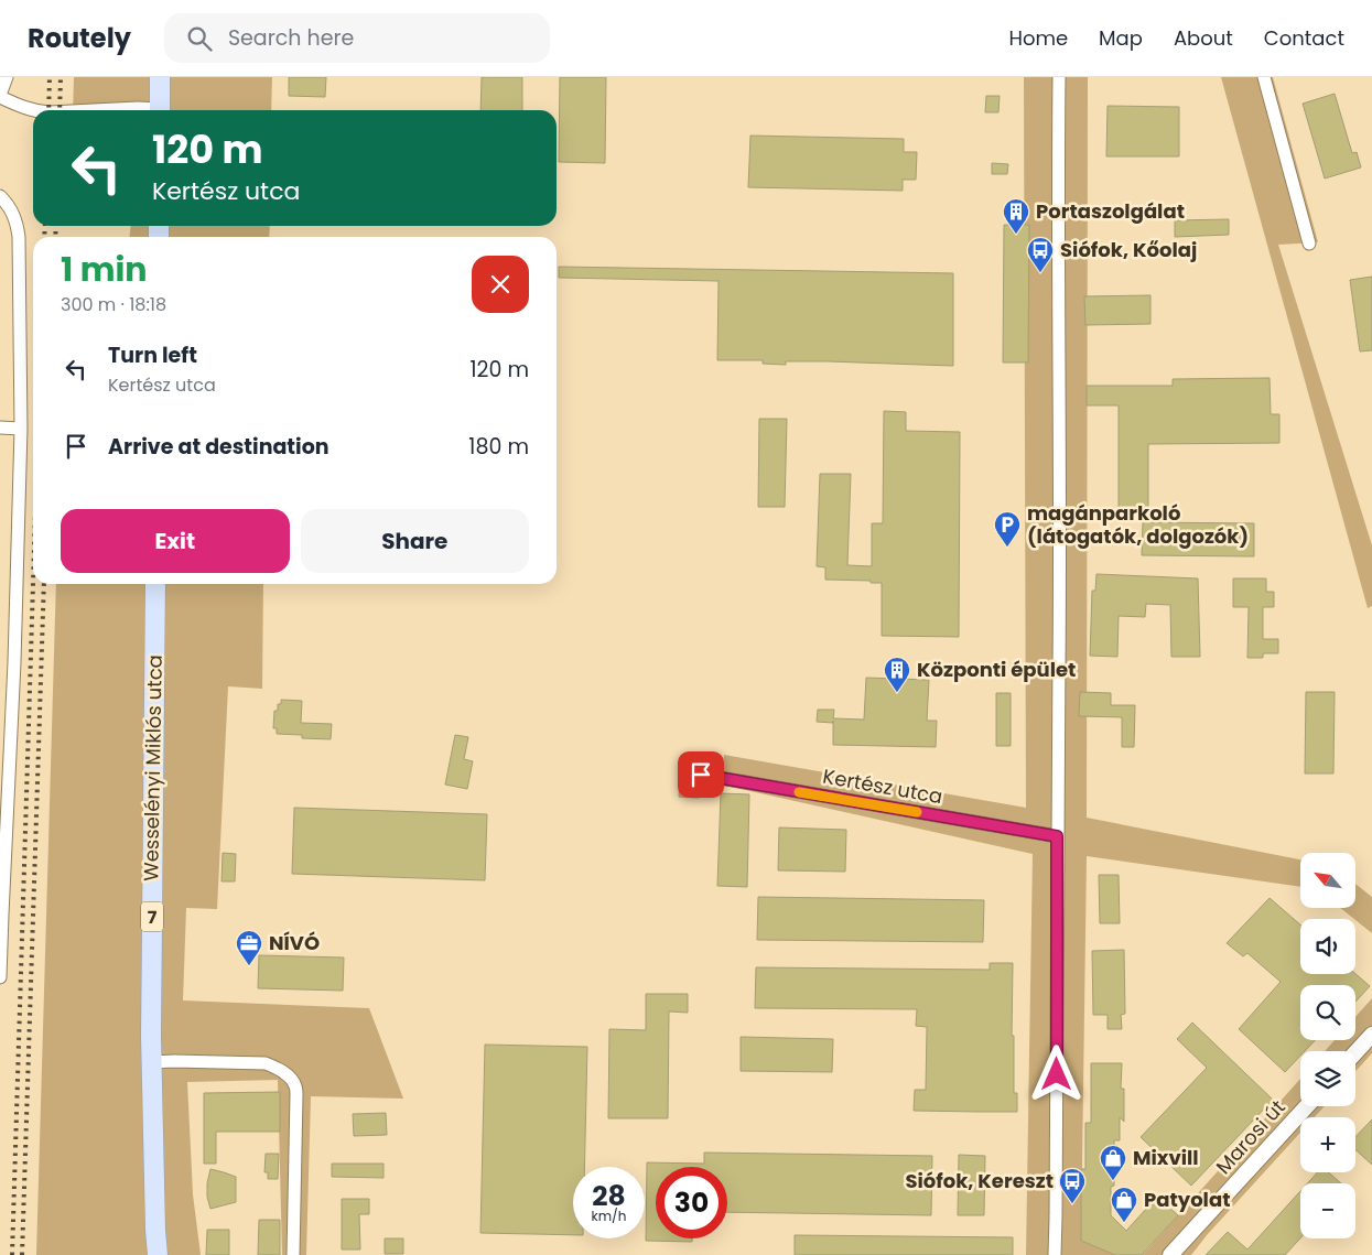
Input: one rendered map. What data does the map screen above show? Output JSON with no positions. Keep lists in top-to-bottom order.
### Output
{
  "streets": {
    "main road": ["Wesselényi Miklós utca", "7"],
    "street": ["Kertész utca", "Marosi út"]
  },
  "places": {
    "building": ["Portaszolgálat", "Központi épület"],
    "bus stop": ["Siófok, Kőolaj", "Siófok, Kereszt"],
    "parking": ["magánparkoló (látogatók, dolgozók)"],
    "office": ["NÍVÓ"],
    "shop": ["Mixvill", "Patyolat"]
  },
  "north": "top left",
  "page": {
    "header": "Routely",
    "search": "Search here",
    "nav": [
      "Home",
      "Map",
      "About",
      "Contact"
    ],
    "turn": ["120 m", "Kertész utca"],
    "heading": ["1 min", "300 m · 18:18"],
    "list": [
      {
        "name": "Turn left",
        "note": "Kertész utca",
        "value": "120 m"
      },
      {
        "name": "Arrive at destination",
        "value": "180 m"
      }
    ],
    "buttons": ["Exit", "Share"],
    "map_buttons": ["+", "−"],
    "speed": "28 km/h",
    "limit": "30"
  }
}
